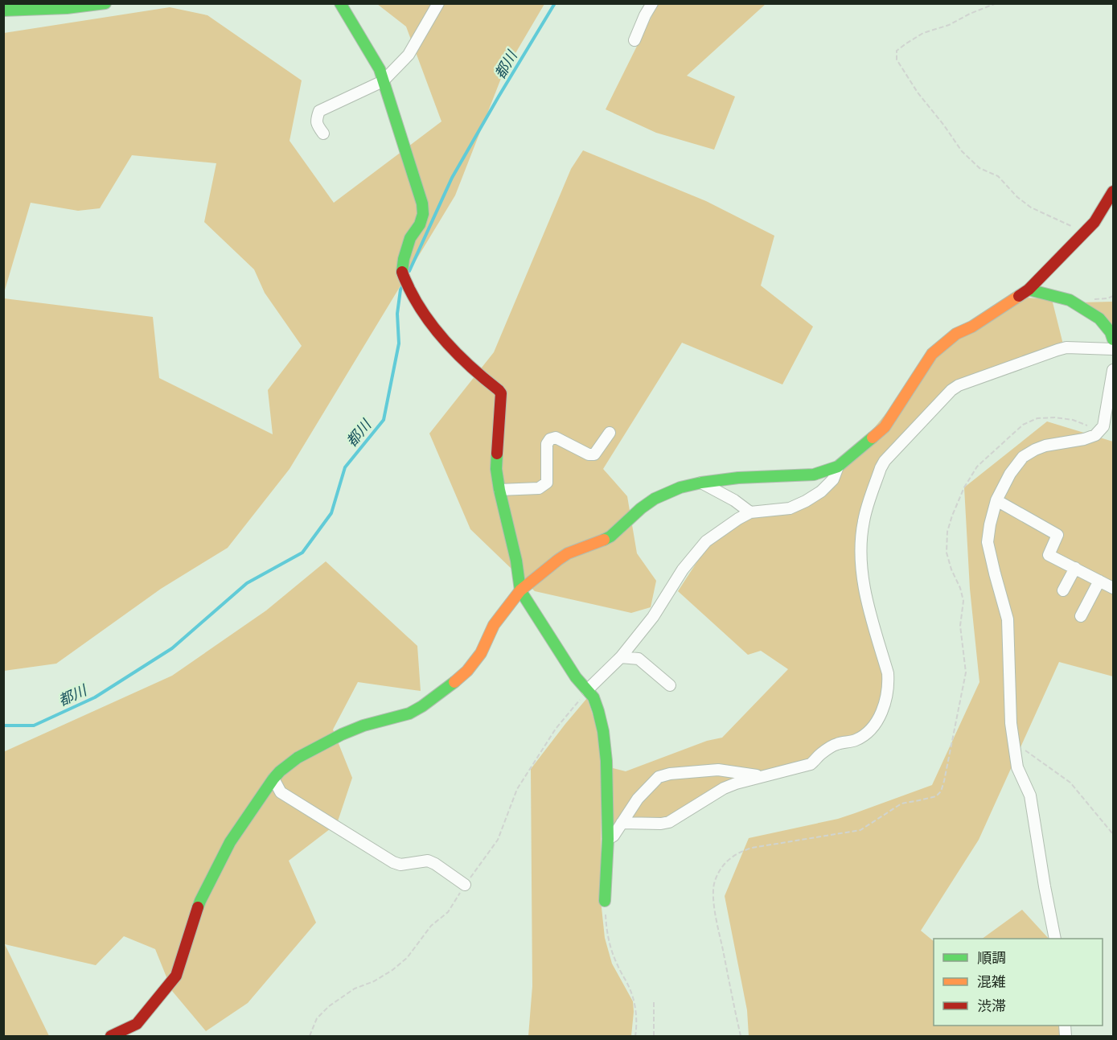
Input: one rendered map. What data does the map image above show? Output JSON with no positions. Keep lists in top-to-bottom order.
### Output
{
  "water": ["都川"],
  "legend": ["順調", "混雑", "渋滞"]
}
